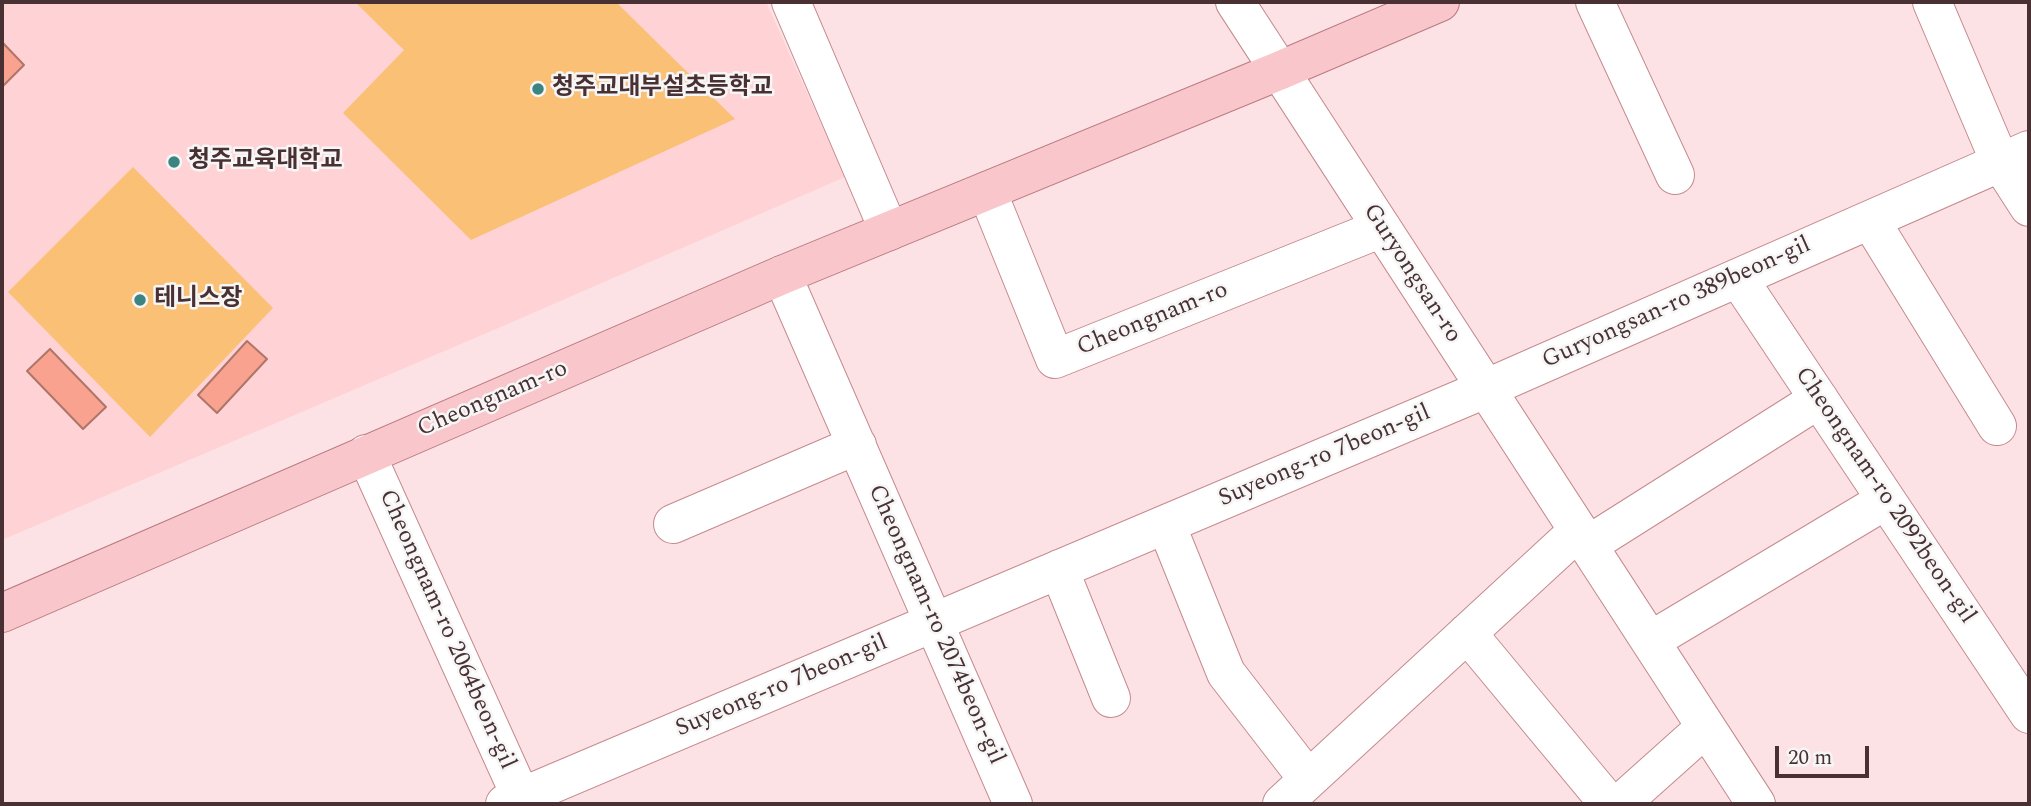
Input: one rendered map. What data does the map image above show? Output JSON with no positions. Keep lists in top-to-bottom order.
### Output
{
  "streets": {
    "main road": ["Cheongnam-ro"],
    "street": [
      "Guryongsan-ro",
      "Guryongsan-ro 389beon-gil",
      "Suyeong-ro 7beon-gil",
      "Cheongnam-ro 2092beon-gil",
      "Cheongnam-ro 2074beon-gil",
      "Cheongnam-ro 2064beon-gil"
    ]
  },
  "crossings": [
    ["Guryongsan-ro", "Guryongsan-ro 389beon-gil"],
    ["Guryongsan-ro", "Cheongnam-ro"],
    ["Guryongsan-ro", "Suyeong-ro 7beon-gil"],
    ["Guryongsan-ro 389beon-gil", "Suyeong-ro 7beon-gil"],
    ["Guryongsan-ro 389beon-gil", "Cheongnam-ro 2092beon-gil"],
    ["Cheongnam-ro", "Cheongnam-ro 2074beon-gil"],
    ["Cheongnam-ro", "Cheongnam-ro 2064beon-gil"],
    ["Suyeong-ro 7beon-gil", "Cheongnam-ro 2074beon-gil"],
    ["Suyeong-ro 7beon-gil", "Cheongnam-ro 2064beon-gil"]
  ],
  "places": ["청주교대부설초등학교", "청주교육대학교", "테니스장"],
  "scale_bar": "20 m"
}
